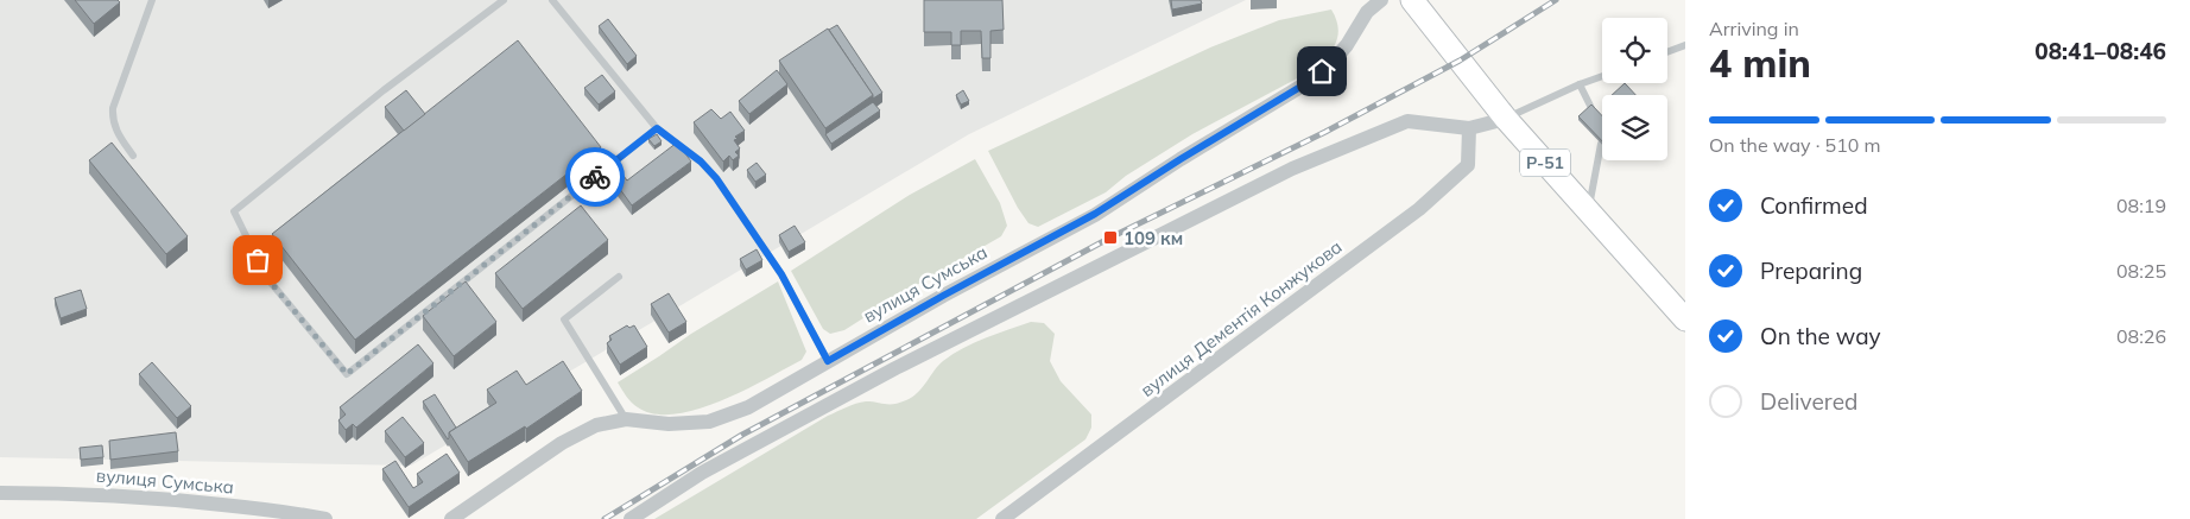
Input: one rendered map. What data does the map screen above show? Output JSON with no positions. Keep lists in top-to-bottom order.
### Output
{
  "streets": {
    "main road": ["Р-51"],
    "street": ["вулиця Сумська", "вулиця Дементія Конжукова"]
  },
  "places": {
    "transit": ["109 км"]
  },
  "page": {
    "heading": ["4 min", "Arriving in", "08:41–08:46"],
    "bar": "On the way · 510 m",
    "list": [
      ["Confirmed", "08:19"],
      ["Preparing", "08:25"],
      ["On the way", "08:26"],
      "Delivered"
    ]
  }
}
